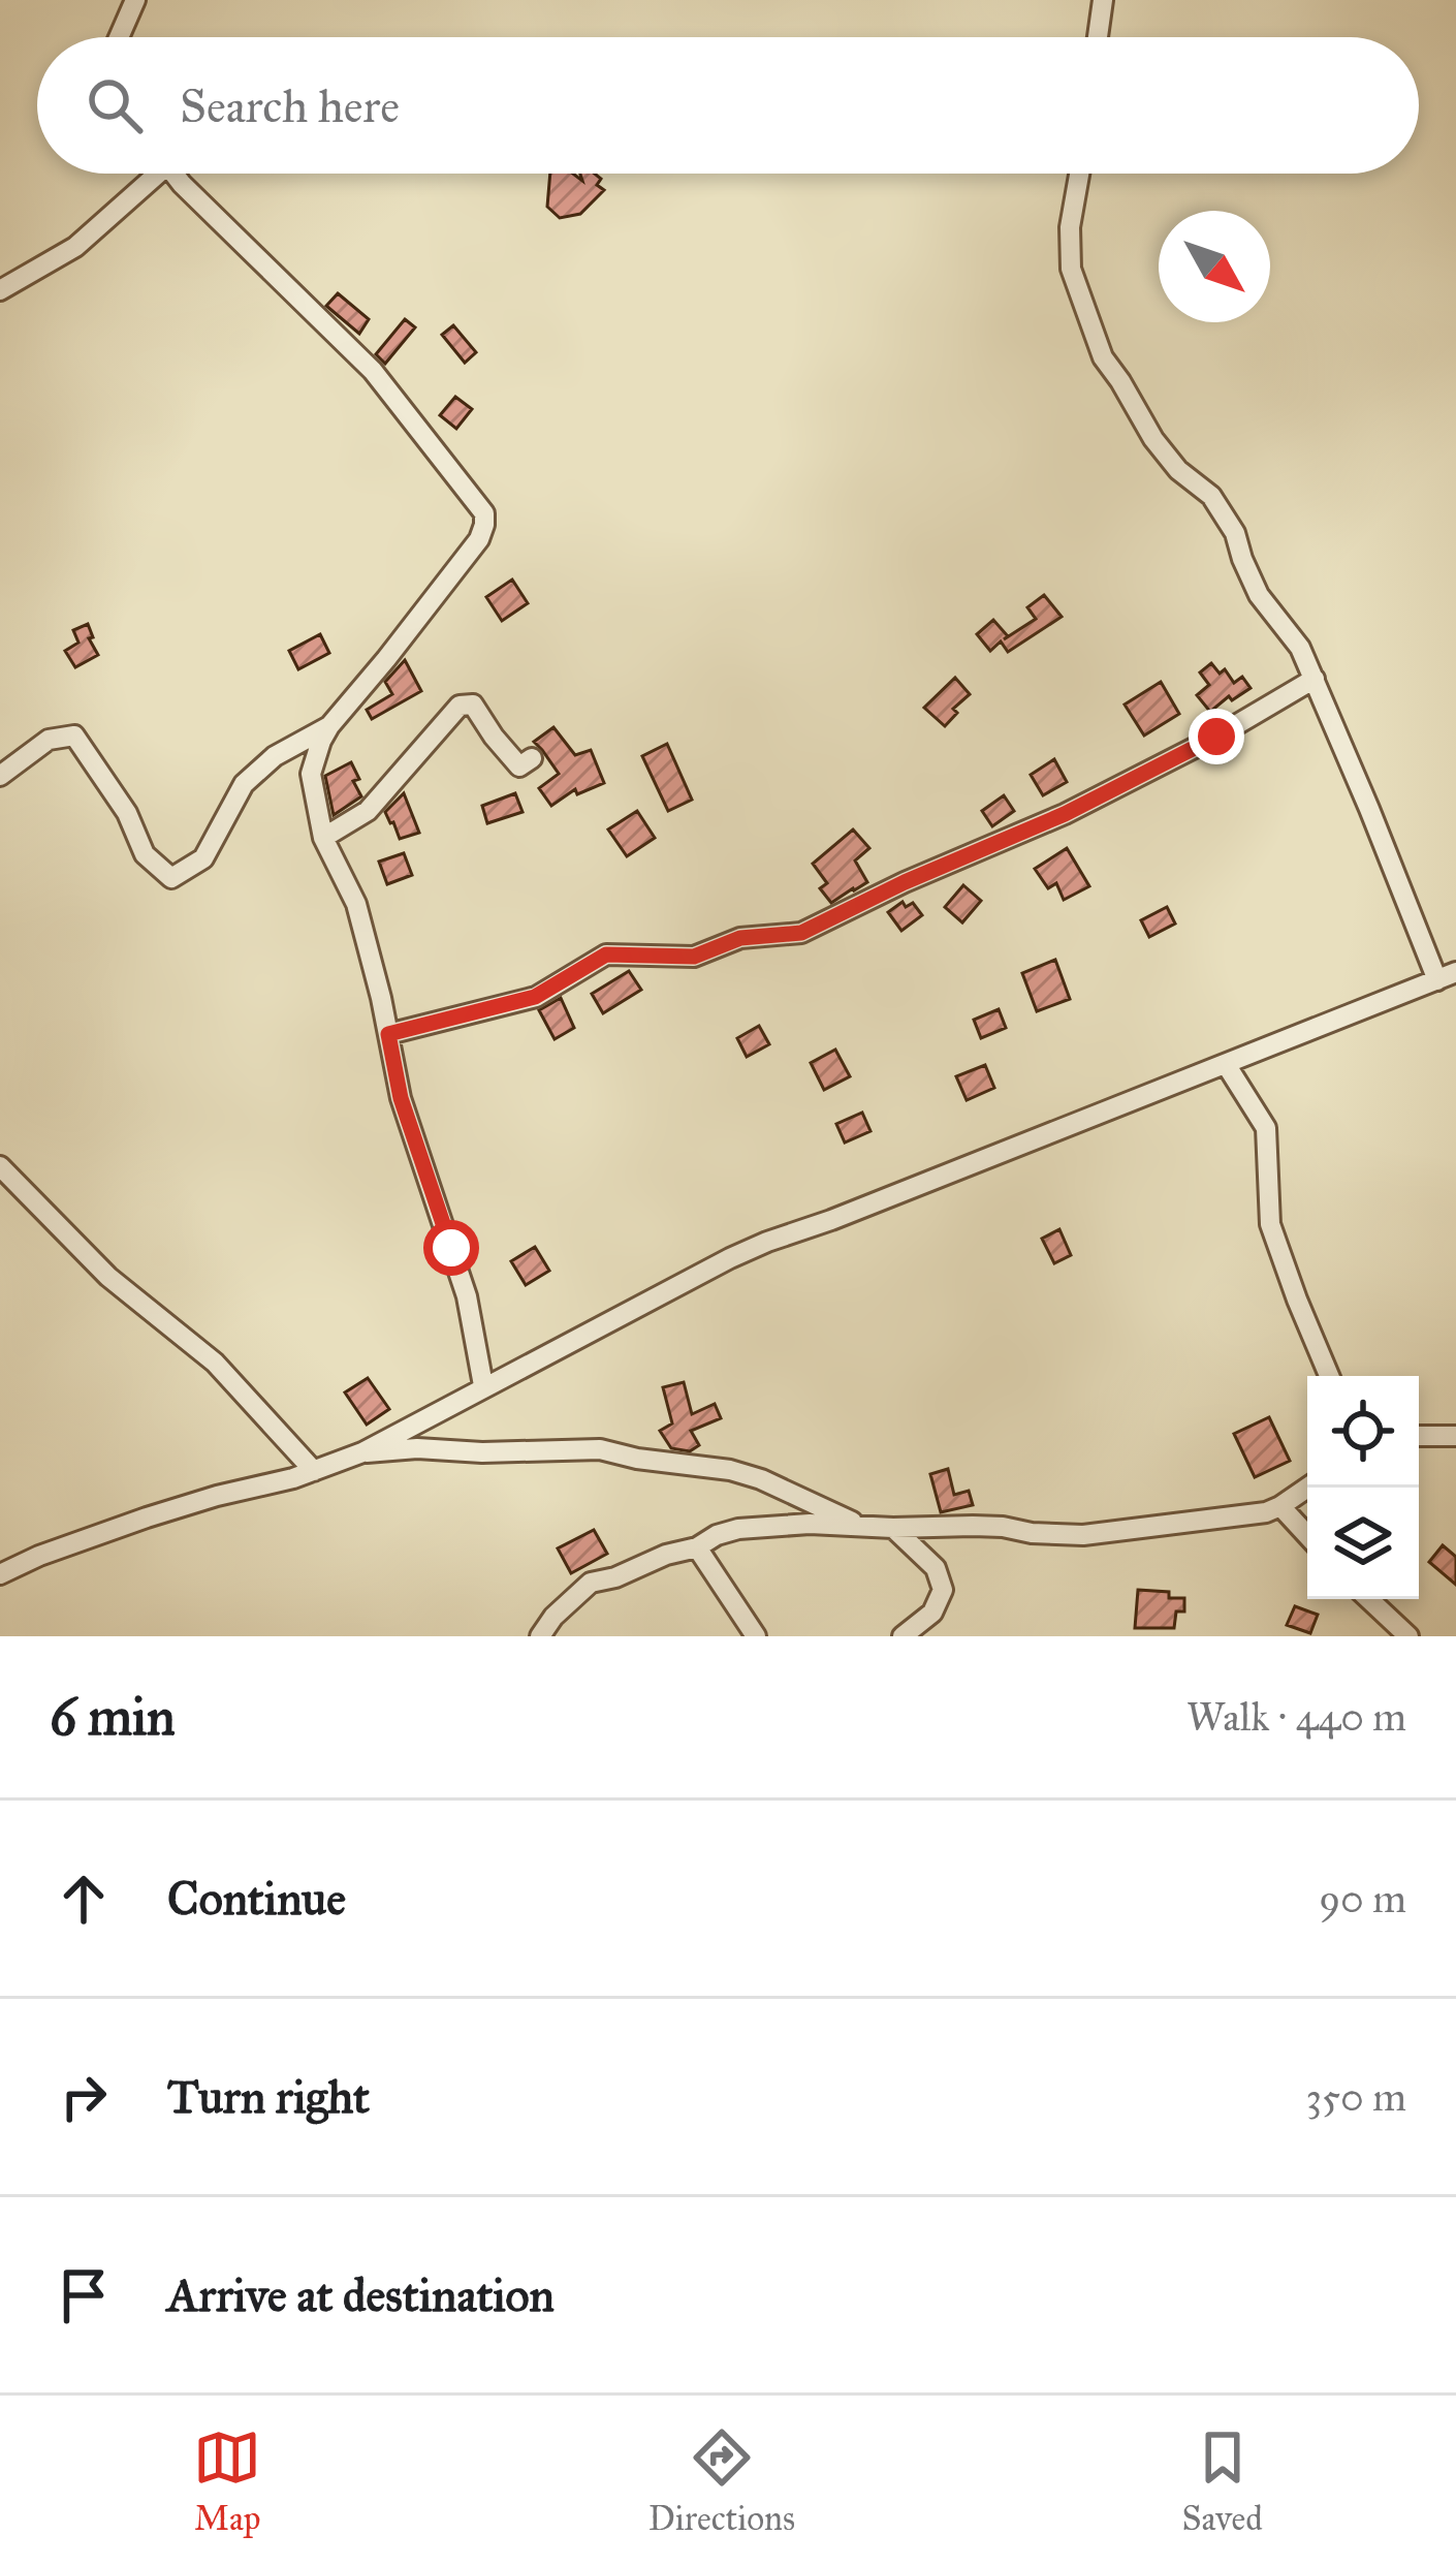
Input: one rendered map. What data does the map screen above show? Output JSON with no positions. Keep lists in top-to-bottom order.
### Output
{
  "north": "bottom right",
  "page": {
    "search": "Search here",
    "heading": ["6 min", "Walk · 440 m"],
    "list": [
      ["Continue", "90 m"],
      ["Turn right", "350 m"],
      "Arrive at destination"
    ],
    "nav": ["Map", "Directions", "Saved"]
  }
}
